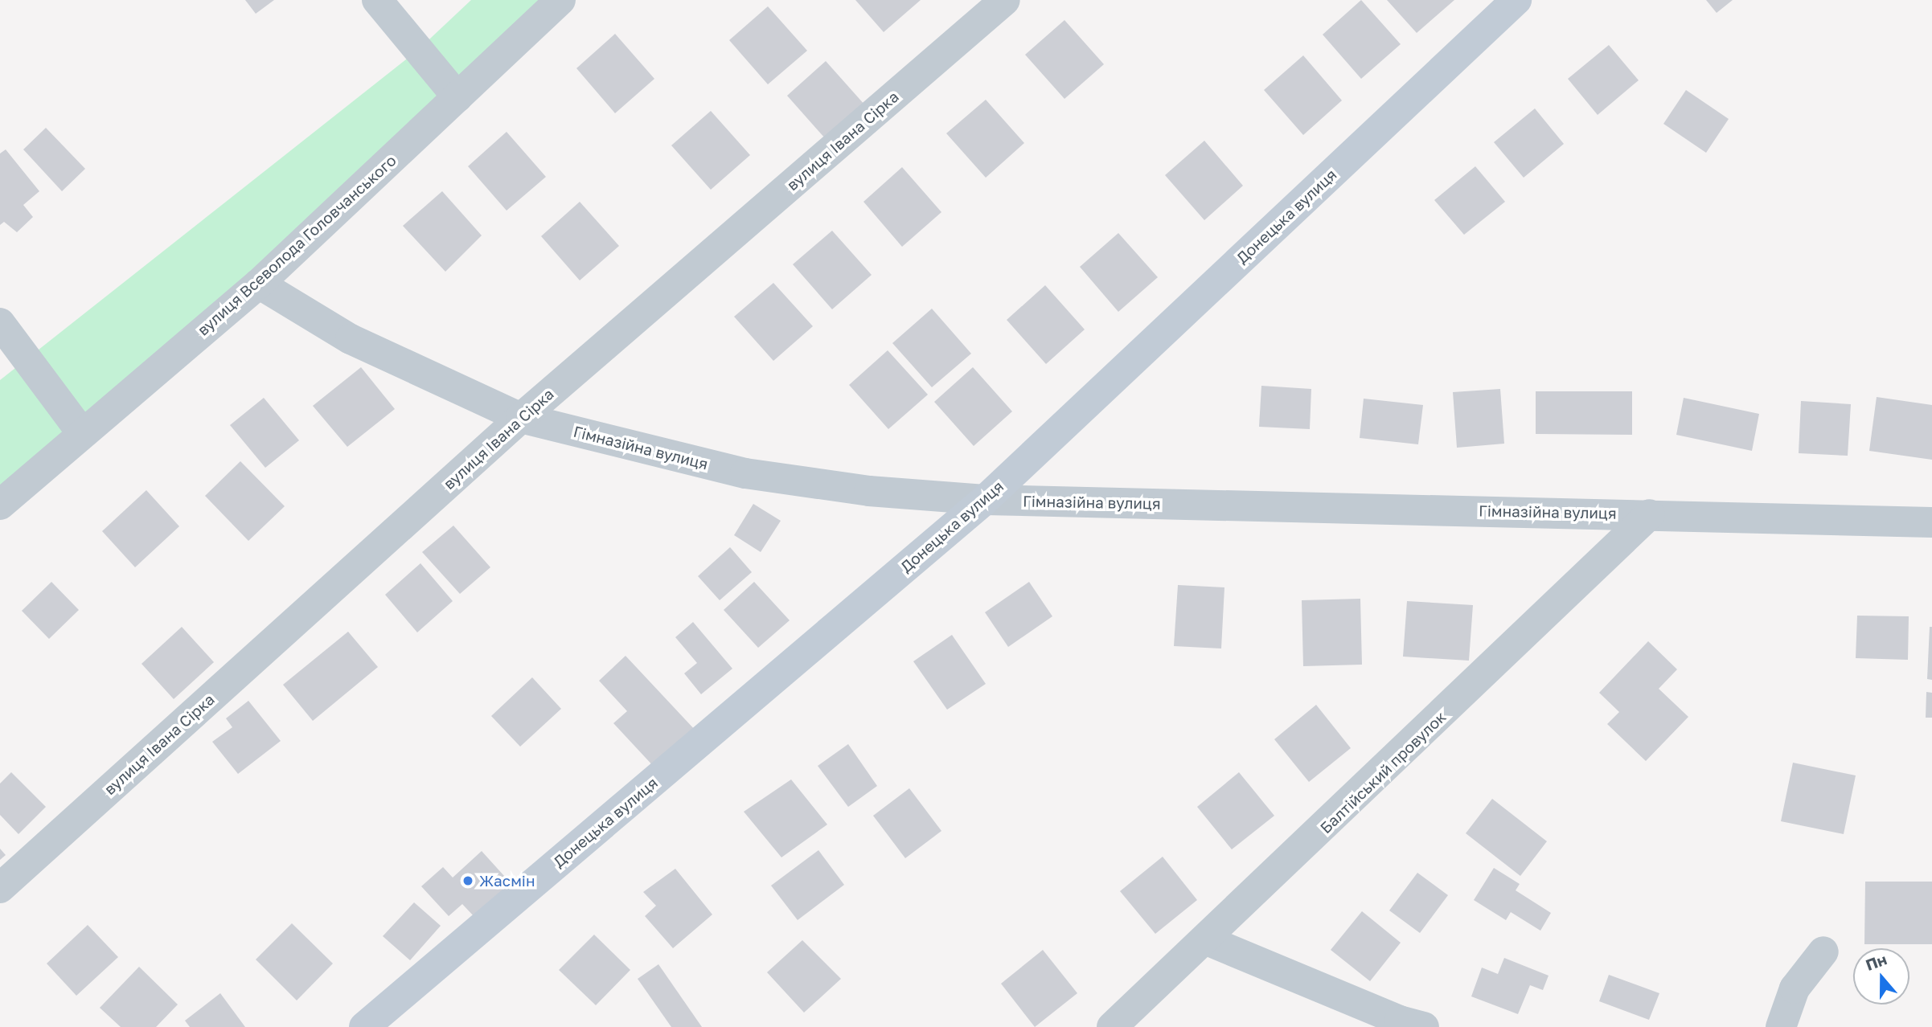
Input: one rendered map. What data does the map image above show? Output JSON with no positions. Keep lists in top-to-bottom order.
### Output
{
  "streets": {
    "street": [
      "вулиця Івана Сірка",
      "Донецька вулиця",
      "вулиця Всеволода Головчанського",
      "Гімназійна вулиця",
      "Балтійський провулок"
    ]
  },
  "crossings": [
    ["вулиця Івана Сірка", "Гімназійна вулиця"],
    ["Донецька вулиця", "Гімназійна вулиця"],
    ["вулиця Всеволода Головчанського", "Гімназійна вулиця"],
    ["Гімназійна вулиця", "Балтійський провулок"]
  ],
  "places": ["Жасмін"],
  "north": "top"
}
